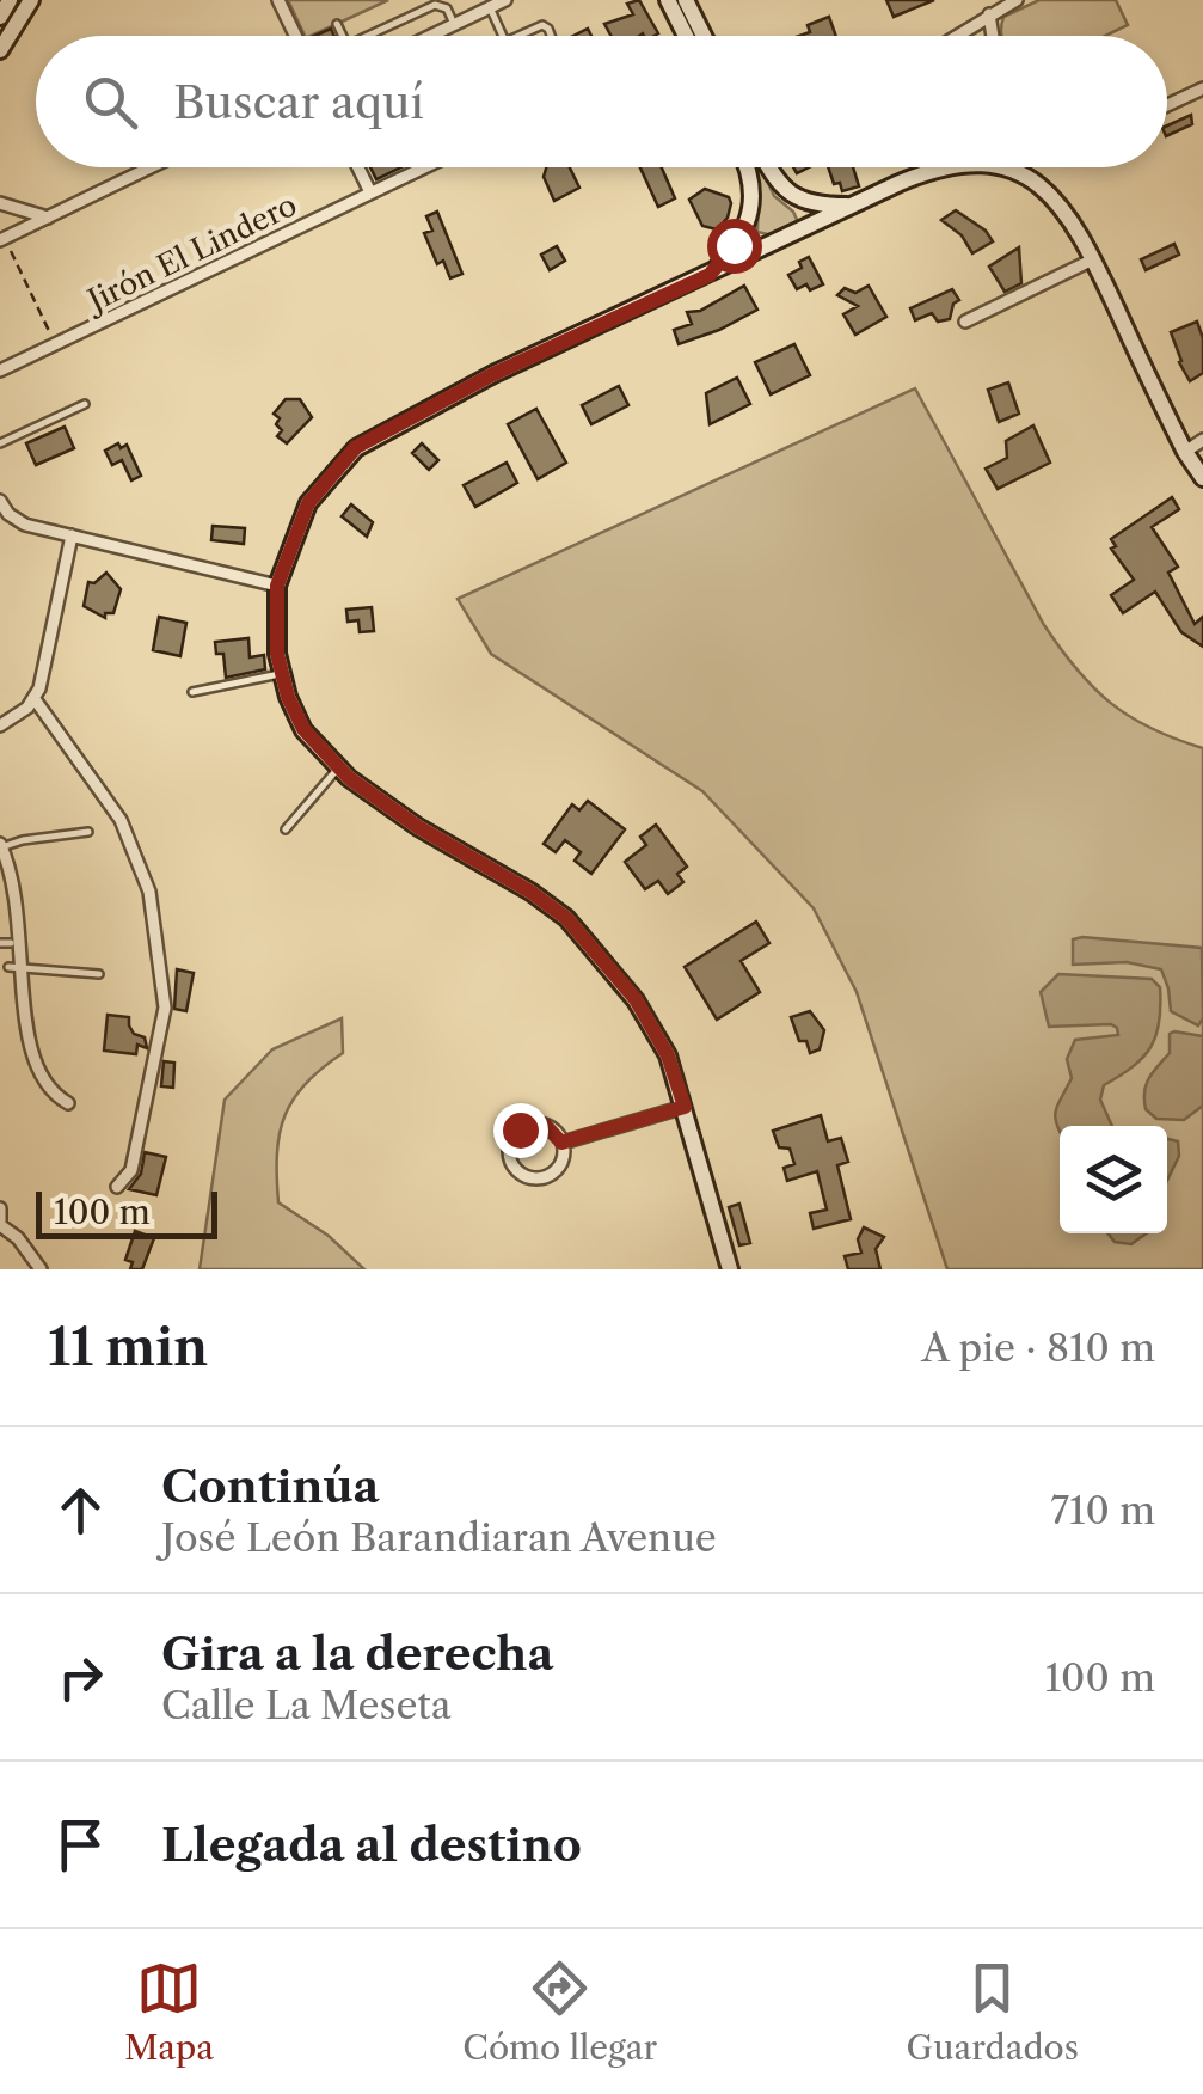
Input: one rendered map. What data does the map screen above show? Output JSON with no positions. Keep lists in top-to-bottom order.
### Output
{
  "streets": {
    "street": ["Jirón El Lindero"]
  },
  "scale_bar": "100 m",
  "page": {
    "search": "Buscar aquí",
    "scale": "100 m",
    "heading": ["11 min", "A pie · 810 m"],
    "list": [
      ["Continúa", "José León Barandiaran Avenue", "710 m"],
      ["Gira a la derecha", "Calle La Meseta", "100 m"],
      "Llegada al destino"
    ],
    "nav": ["Mapa", "Cómo llegar", "Guardados"]
  }
}
